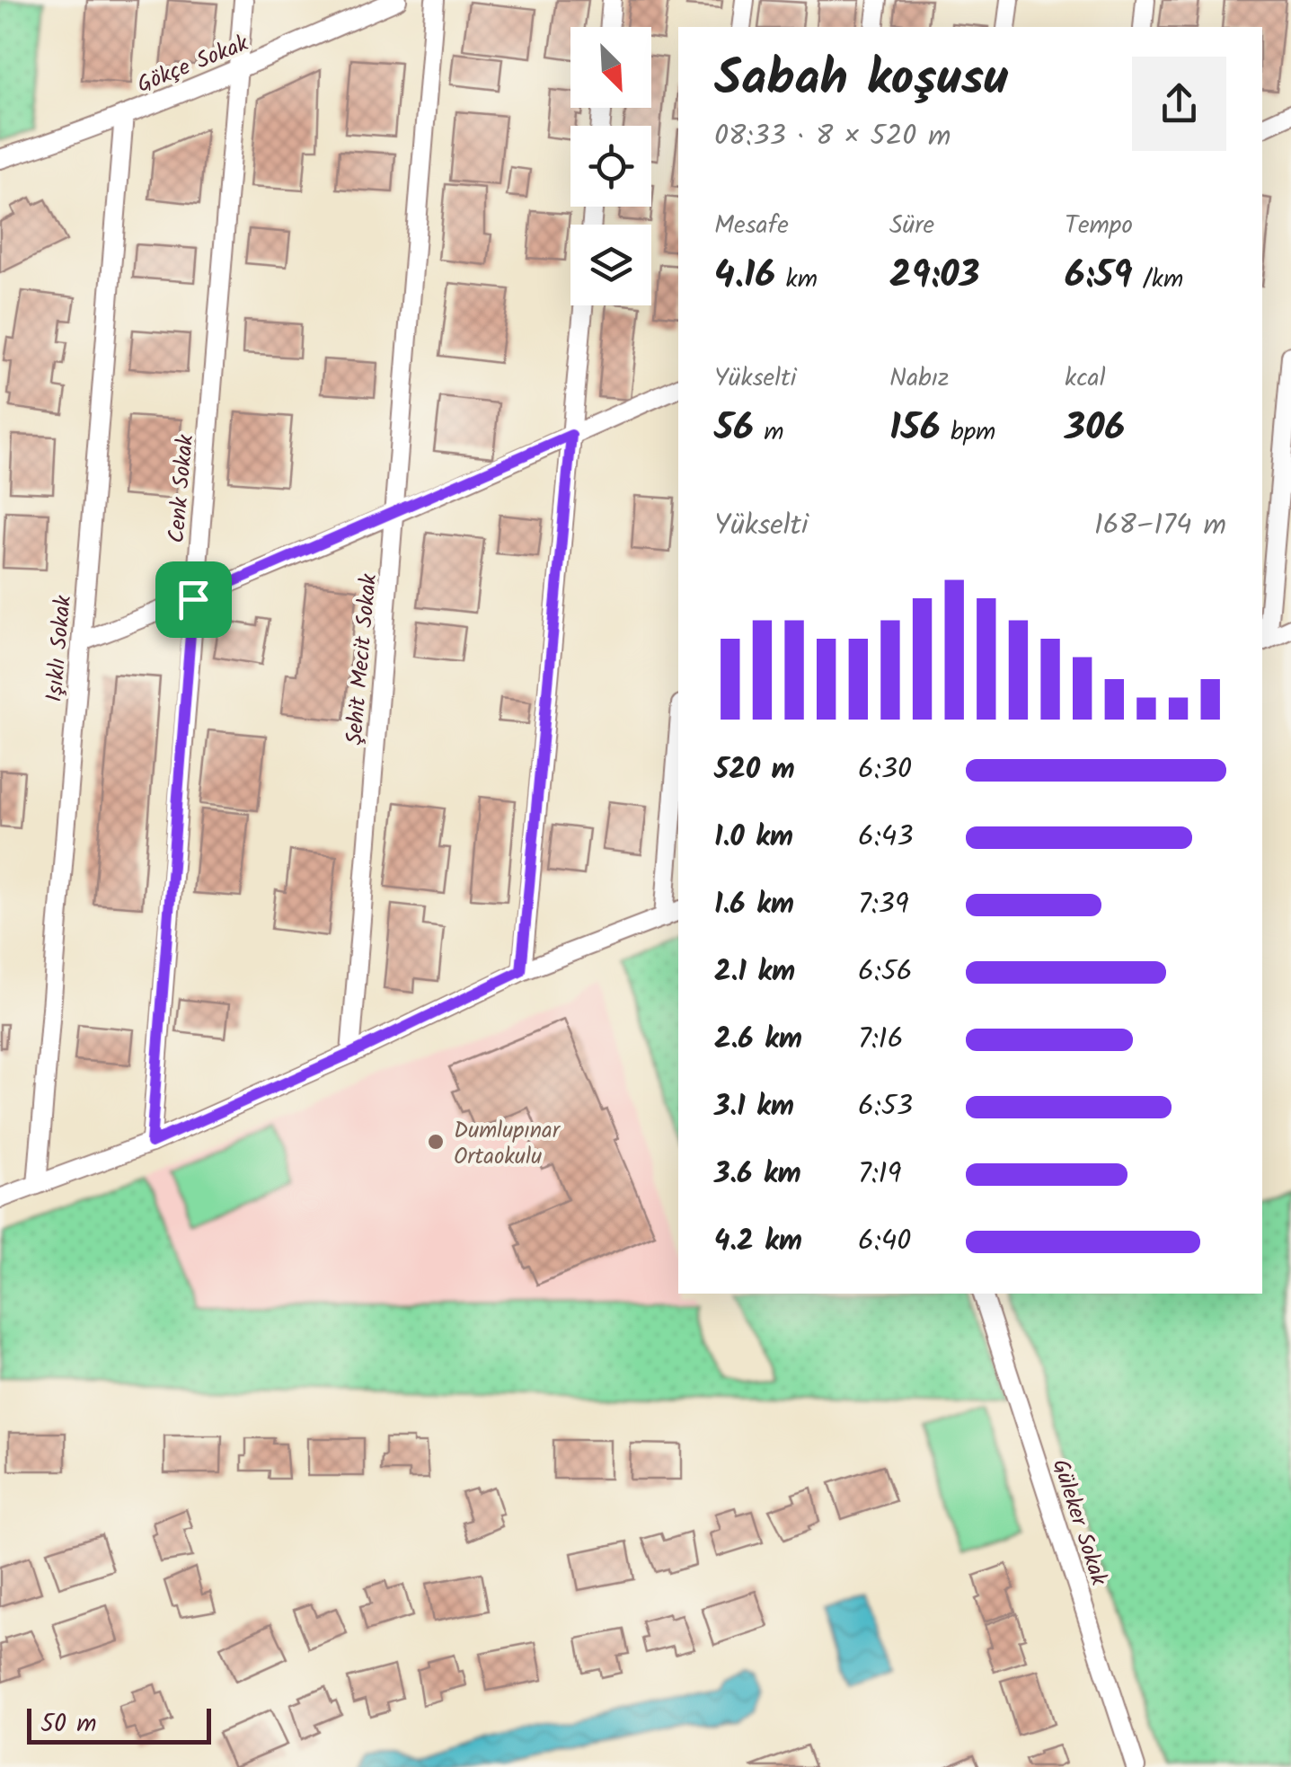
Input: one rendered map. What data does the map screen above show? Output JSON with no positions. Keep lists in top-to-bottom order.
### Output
{
  "streets": {
    "street": [
      "Gökçe Sokak",
      "Cenk Sokak",
      "Işıklı Sokak",
      "Şehit Mecit Sokak",
      "Güleker Sokak"
    ]
  },
  "crossings": [
    ["Gökçe Sokak", "Cenk Sokak"],
    ["Gökçe Sokak", "Işıklı Sokak"]
  ],
  "places": ["Dumlupınar Ortaokulu"],
  "scale_bar": "50 m",
  "north": "bottom right",
  "page": {
    "heading": ["Sabah koşusu", "08:33 · 8 × 520 m"],
    "stats": [
      ["Mesafe", "4.16 km"],
      ["Süre", "29:03"],
      ["Tempo", "6:59 /km"],
      ["Yükselti", "56 m"],
      ["Nabız", "156 bpm"],
      ["kcal", "306"]
    ],
    "chart": ["Yükselti", "168–174 m"],
    "list": [
      {
        "name": "520 m",
        "note": "6:30"
      },
      {
        "name": "1.0 km",
        "note": "6:43"
      },
      {
        "name": "1.6 km",
        "note": "7:39"
      },
      {
        "name": "2.1 km",
        "note": "6:56"
      },
      {
        "name": "2.6 km",
        "note": "7:16"
      },
      {
        "name": "3.1 km",
        "note": "6:53"
      },
      {
        "name": "3.6 km",
        "note": "7:19"
      },
      {
        "name": "4.2 km",
        "note": "6:40"
      }
    ],
    "scale": "50 m"
  }
}
